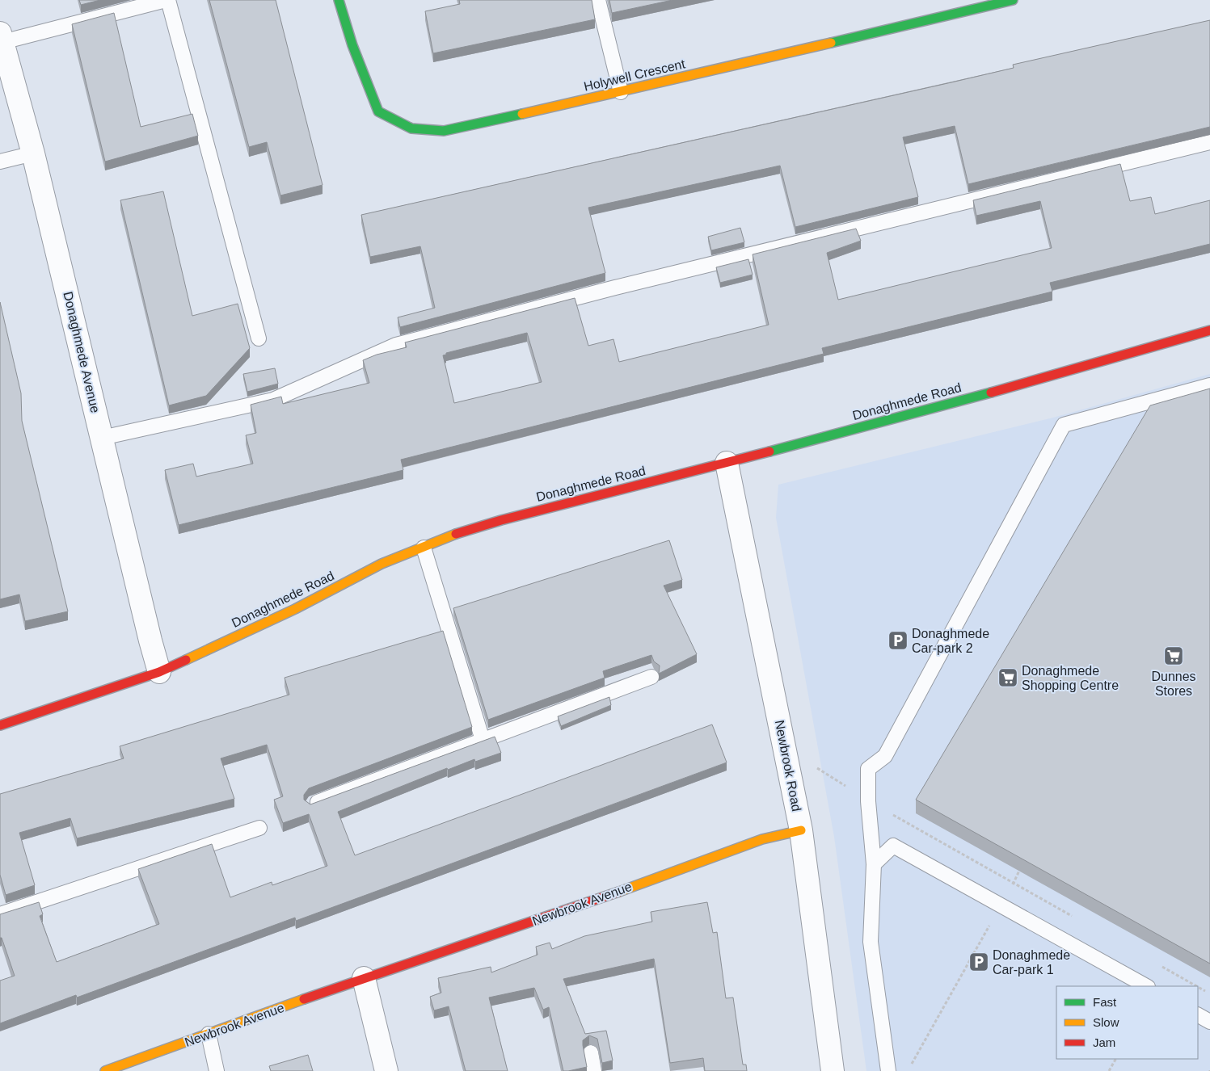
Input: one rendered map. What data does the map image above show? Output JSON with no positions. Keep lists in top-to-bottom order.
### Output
{
  "streets": {
    "street": [
      "Holywell Crescent",
      "Donaghmede Avenue",
      "Donaghmede Road",
      "Newbrook Road",
      "Newbrook Avenue"
    ]
  },
  "crossings": [
    ["Donaghmede Avenue", "Donaghmede Road"],
    ["Donaghmede Road", "Newbrook Road"],
    ["Newbrook Road", "Newbrook Avenue"]
  ],
  "places": {
    "parking": ["Donaghmede Car-park 2", "Donaghmede Car-park 1"],
    "supermarket": ["Dunnes Stores", "Donaghmede Shopping Centre"]
  },
  "legend": ["Fast", "Slow", "Jam"]
}
